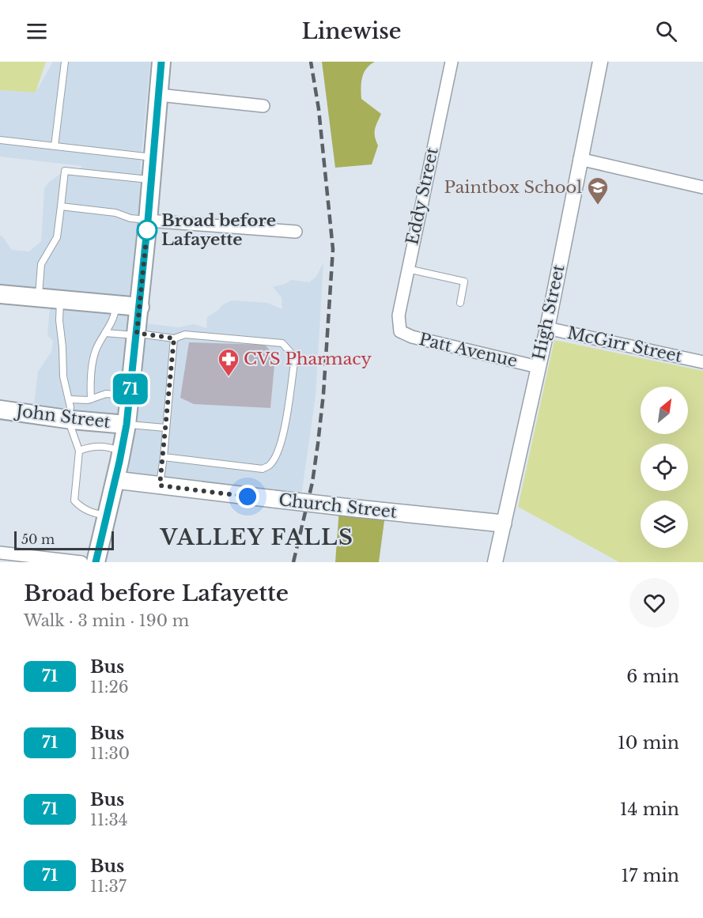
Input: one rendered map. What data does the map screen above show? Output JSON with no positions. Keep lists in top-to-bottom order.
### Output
{
  "streets": {
    "main road": ["John Street", "Church Street"],
    "street": [
      "Eddy Street",
      "High Street",
      "McGirr Street",
      "Patt Avenue"
    ]
  },
  "crossings": [
    ["Eddy Street", "Patt Avenue"],
    ["High Street", "McGirr Street"],
    ["High Street", "Patt Avenue"],
    ["High Street", "Church Street"]
  ],
  "districts": ["VALLEY FALLS"],
  "places": {
    "school or university": ["Paintbox School"],
    "other": ["Broad before Lafayette"],
    "pharmacy": ["CVS Pharmacy"]
  },
  "lines": ["bus line 71"],
  "scale_bar": "50 m",
  "north": "top right",
  "page": {
    "header": "Linewise",
    "on_map": "71",
    "scale": "50 m",
    "heading": ["Broad before Lafayette", "Walk · 3 min · 190 m"],
    "list": [
      {
        "mark": "71",
        "name": "Bus",
        "note": "11:26",
        "value": "6 min"
      },
      {
        "mark": "71",
        "name": "Bus",
        "note": "11:30",
        "value": "10 min"
      },
      {
        "mark": "71",
        "name": "Bus",
        "note": "11:34",
        "value": "14 min"
      },
      {
        "mark": "71",
        "name": "Bus",
        "note": "11:37",
        "value": "17 min"
      }
    ]
  }
}
